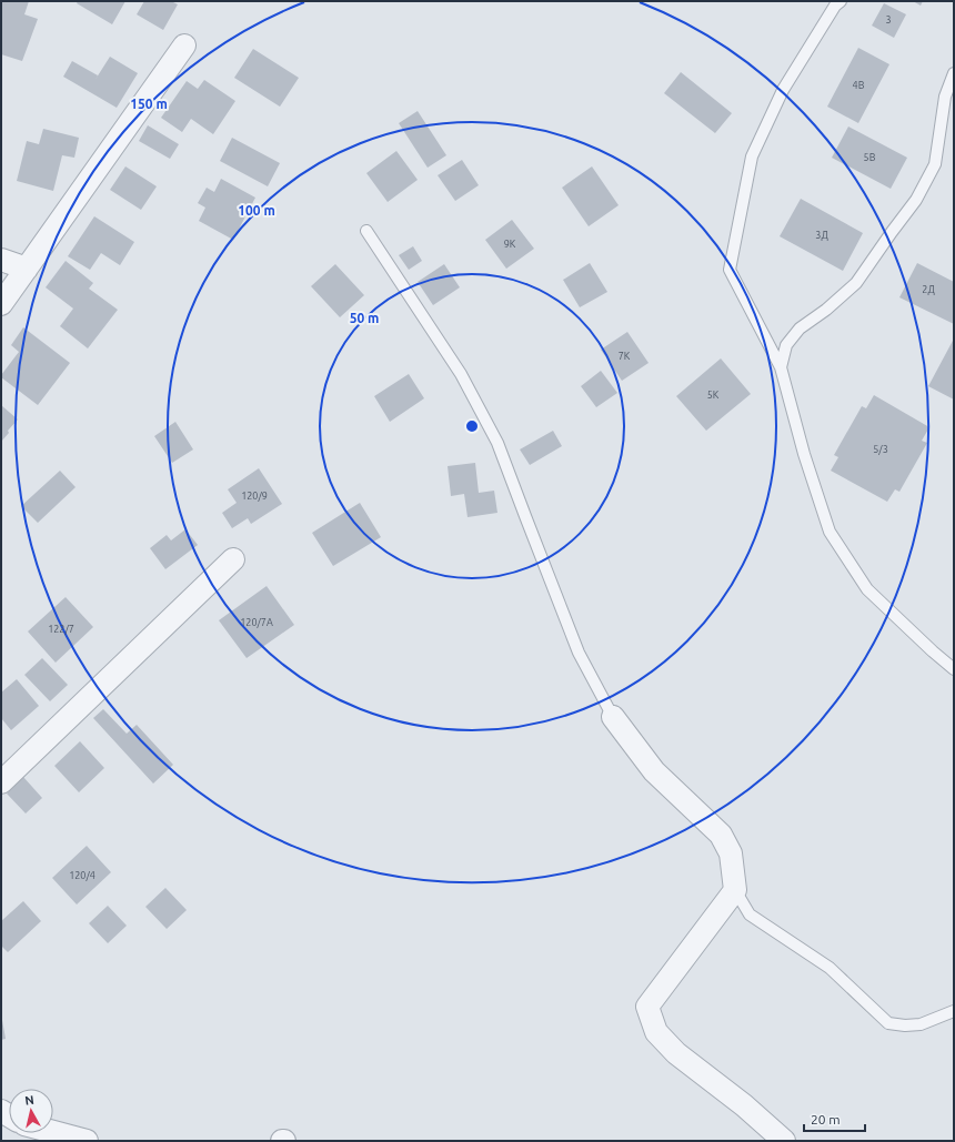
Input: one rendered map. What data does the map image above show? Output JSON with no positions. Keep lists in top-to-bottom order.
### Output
{
  "house_numbers": [
    "3",
    "4В",
    "5В",
    "3Д",
    "9К",
    "2Д",
    "7К",
    "5К",
    "5/3",
    "120/9",
    "120/7А",
    "122/7",
    "120/4"
  ],
  "scale_bar": "20 m",
  "north": "top",
  "rings": ["150 m", "100 m", "50 m"]
}
